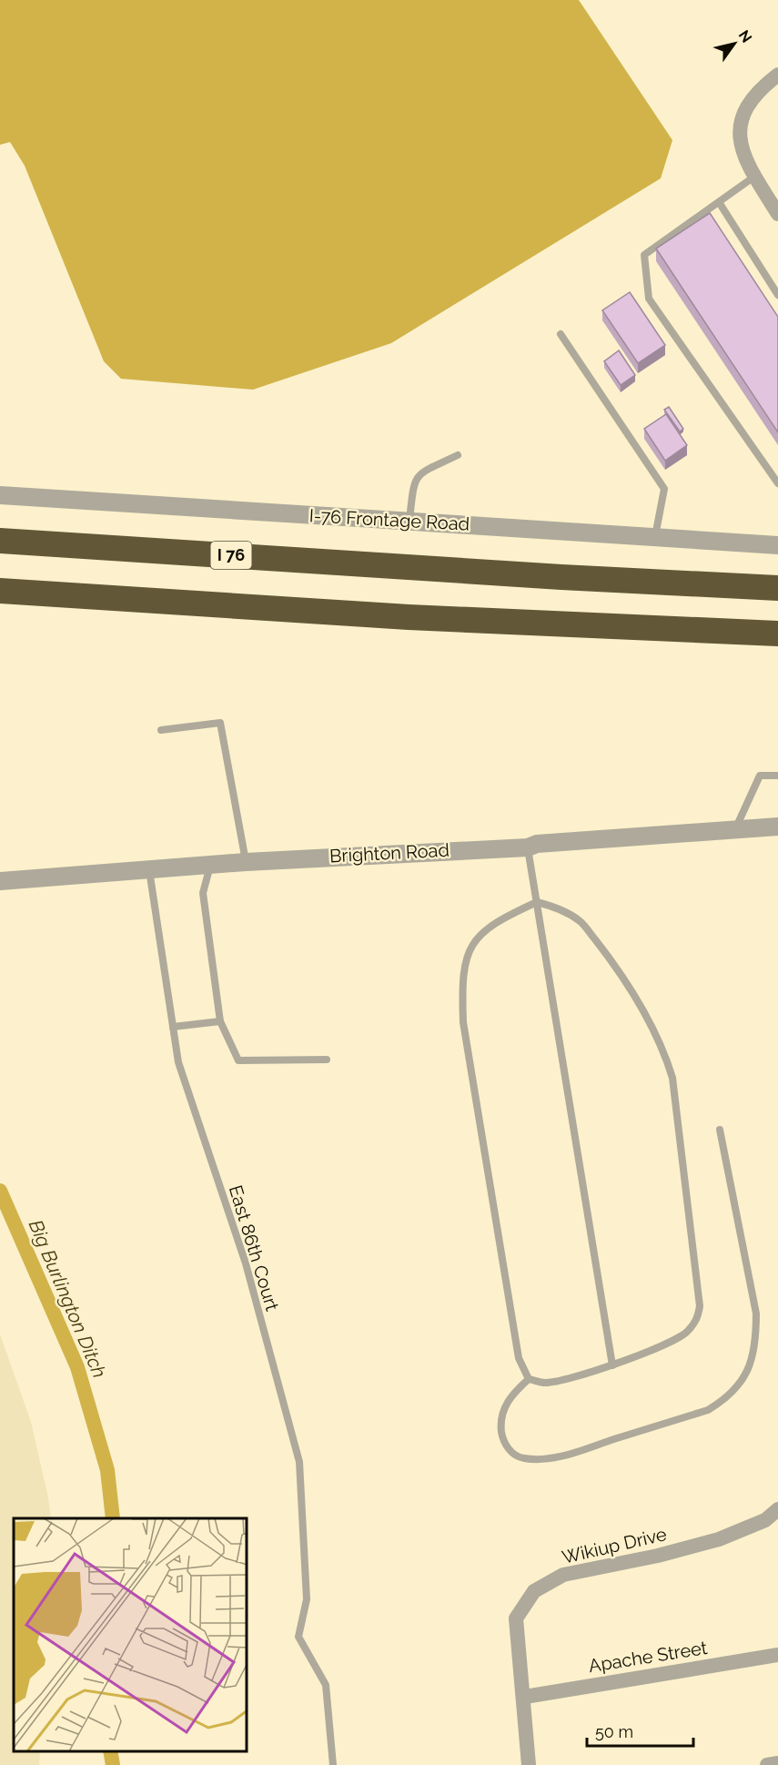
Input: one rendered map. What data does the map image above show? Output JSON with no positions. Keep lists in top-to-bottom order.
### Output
{
  "streets": {
    "highway": ["I 76"],
    "street": [
      "I-76 Frontage Road",
      "Brighton Road",
      "Wikiup Drive",
      "Apache Street"
    ],
    "lane": ["East 86th Court"]
  },
  "crossings": [
    ["Brighton Road", "East 86th Court"],
    ["Wikiup Drive", "Apache Street"]
  ],
  "water": ["Big Burlington Ditch"],
  "scale_bar": "50 m",
  "north": "top right"
}
